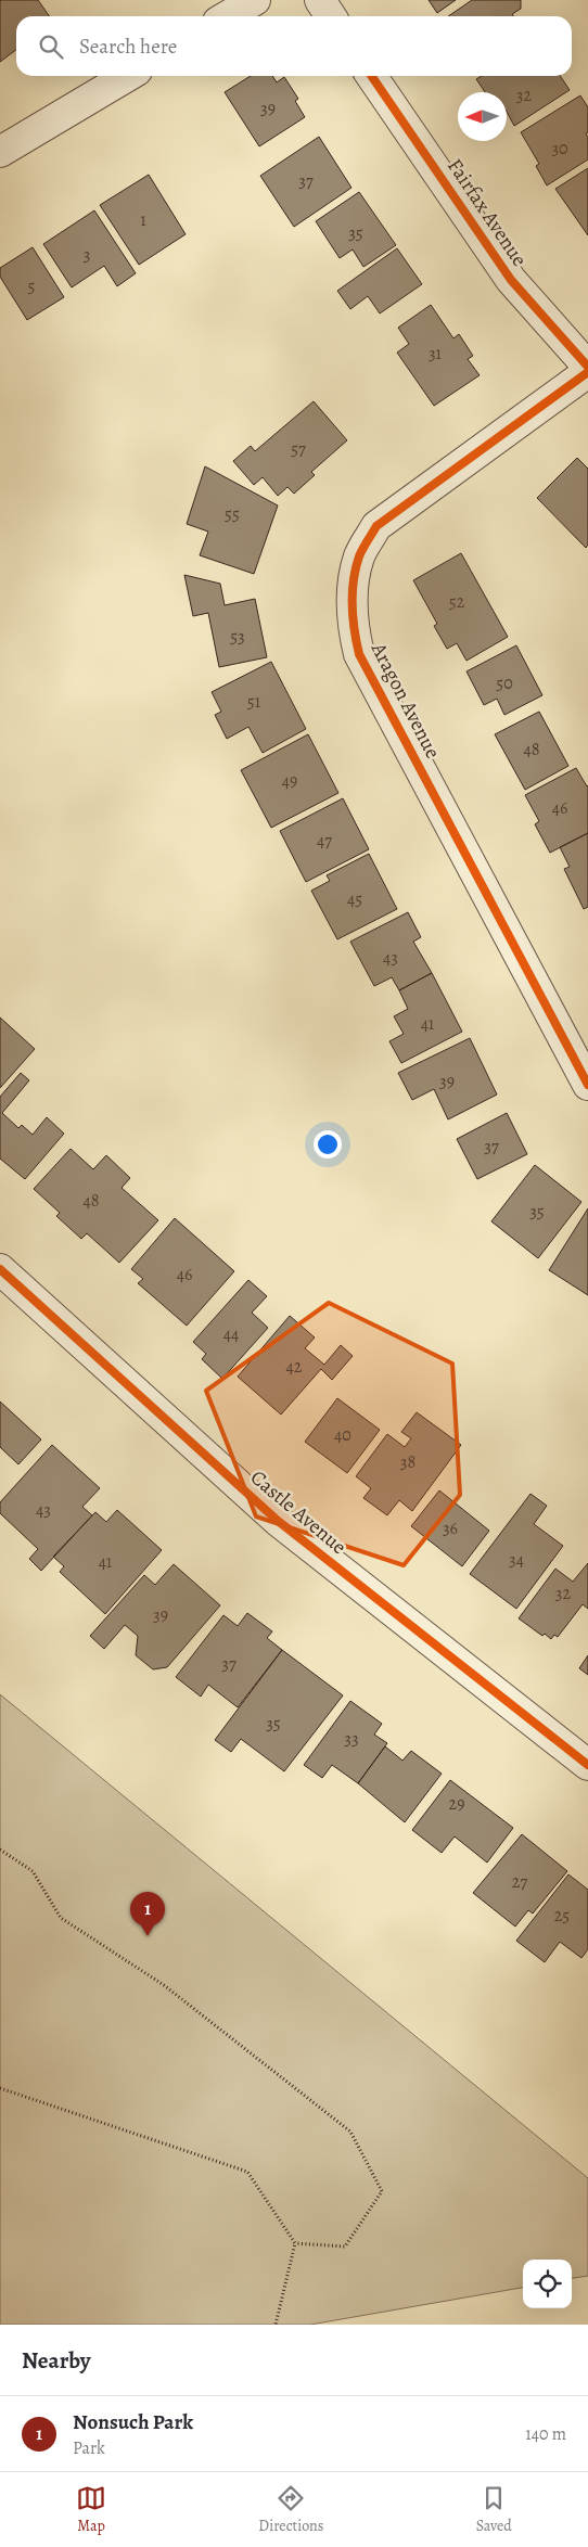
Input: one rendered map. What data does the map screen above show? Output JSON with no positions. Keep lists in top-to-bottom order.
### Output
{
  "streets": {
    "street": ["Fairfax Avenue", "Aragon Avenue", "Castle Avenue"]
  },
  "house_numbers": [
    "32",
    "39",
    "30",
    "37",
    "1",
    "35",
    "3",
    "5",
    "31",
    "57",
    "55",
    "52",
    "53",
    "50",
    "51",
    "48",
    "49",
    "46",
    "47",
    "45",
    "43",
    "41",
    "39",
    "37",
    "48",
    "35",
    "46",
    "44",
    "42",
    "40",
    "38",
    "43",
    "36",
    "34",
    "41",
    "32",
    "39",
    "37",
    "35",
    "33",
    "29",
    "27",
    "25"
  ],
  "north": "left",
  "page": {
    "search": "Search here",
    "pins": "1",
    "heading": "Nearby",
    "list": [
      {
        "mark": "1",
        "name": "Nonsuch Park",
        "note": "Park",
        "value": "140 m"
      }
    ],
    "nav": ["Map", "Directions", "Saved"]
  }
}
